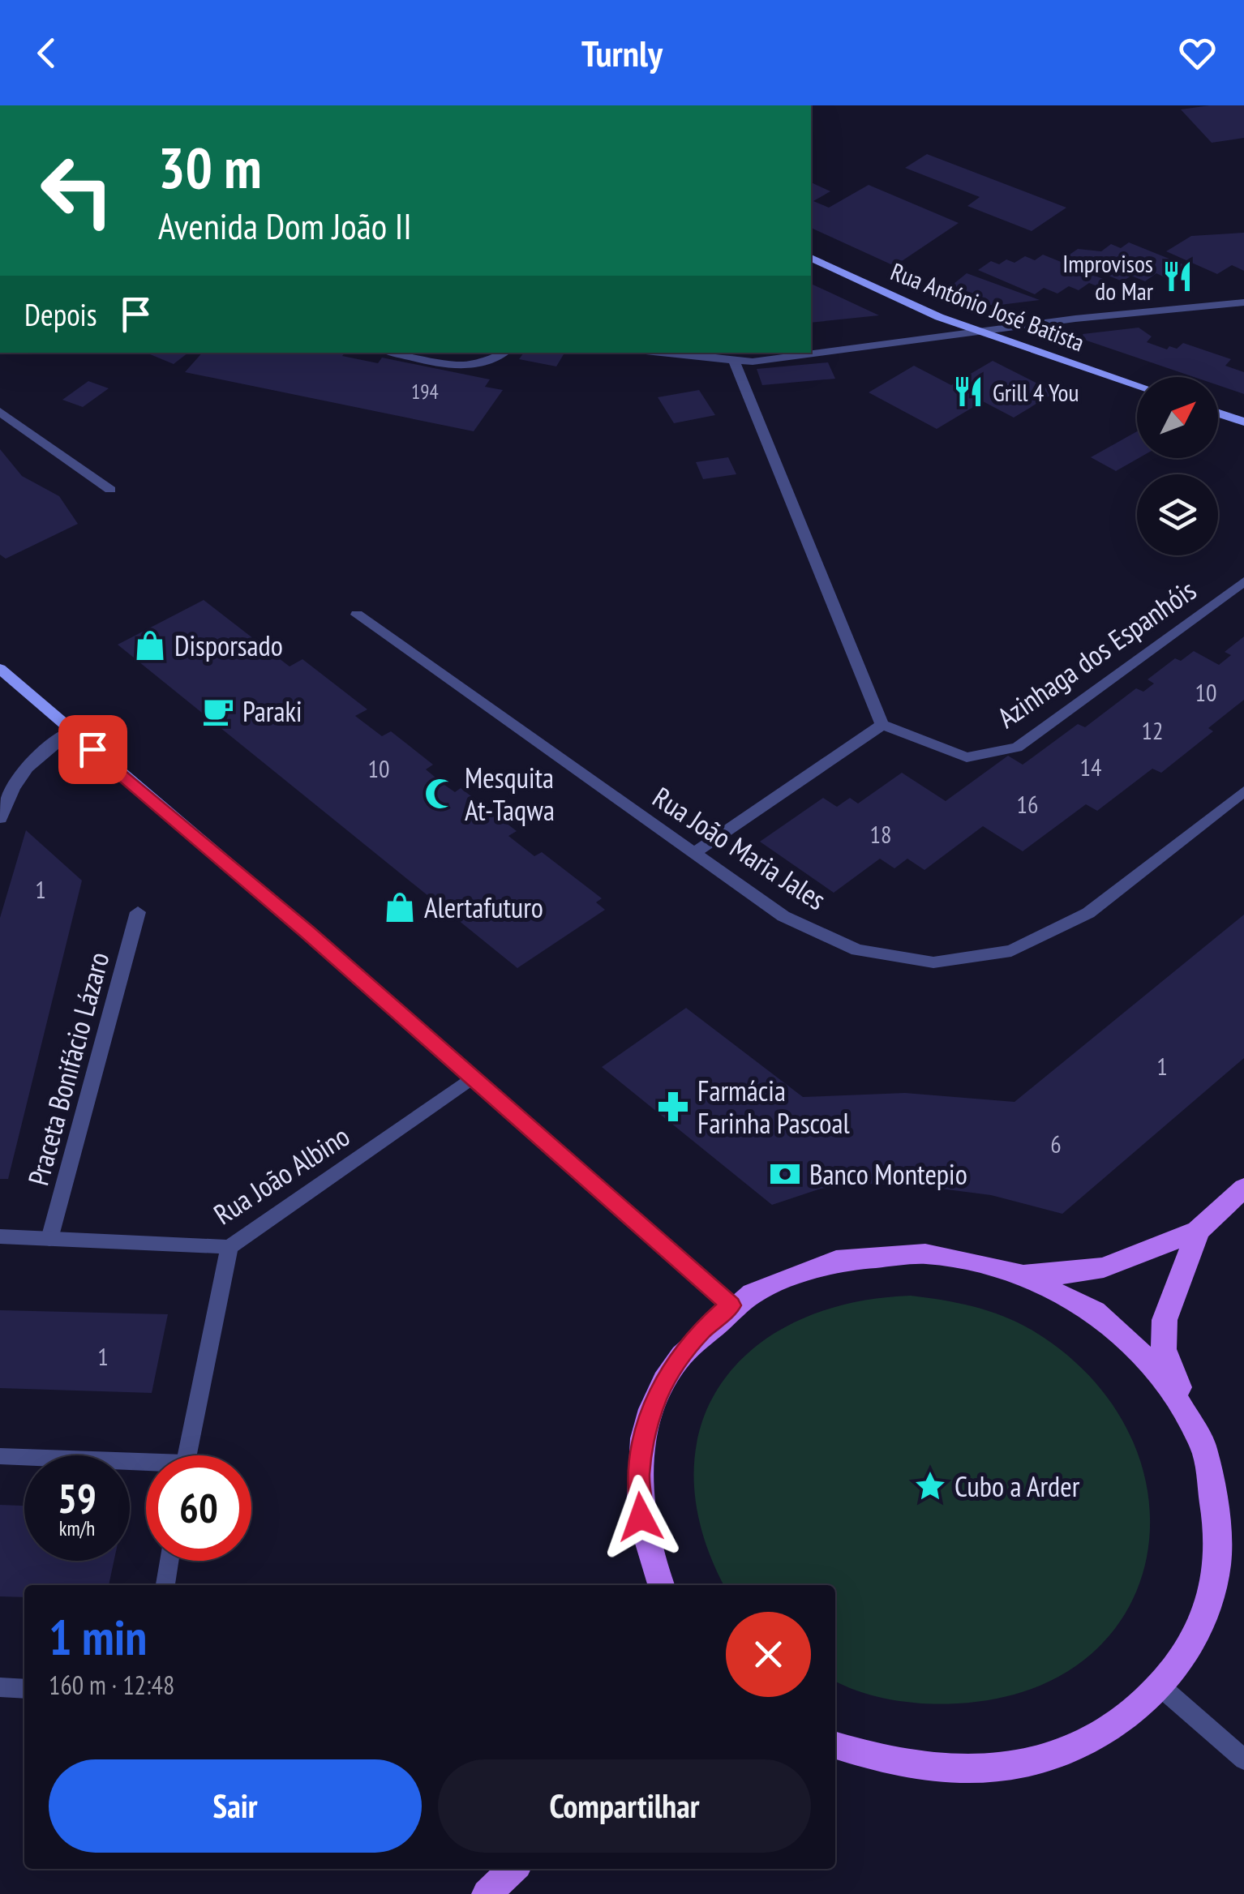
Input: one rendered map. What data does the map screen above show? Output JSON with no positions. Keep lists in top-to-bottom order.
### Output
{
  "streets": {
    "main road": ["Rua António José Batista"],
    "street": [
      "Azinhaga dos Espanhóis",
      "Rua João Maria Jales",
      "Praceta Bonifácio Lázaro",
      "Rua João Albino"
    ]
  },
  "crossings": [
    ["Praceta Bonifácio Lázaro", "Rua João Albino"]
  ],
  "places": {
    "restaurant": ["Improvisos do Mar", "Grill 4 You"],
    "shop": ["Disporsado", "Alertafuturo"],
    "cafe": ["Paraki"],
    "mosque": ["Mesquita At-Taqwa"],
    "pharmacy": ["Farmácia Farinha Pascoal"],
    "bank": ["Banco Montepio"],
    "place": ["Cubo a Arder"]
  },
  "house_numbers": [
    "194",
    "10",
    "12",
    "14",
    "10",
    "16",
    "18",
    "1",
    "1",
    "6",
    "1"
  ],
  "north": "top right",
  "page": {
    "header": "Turnly",
    "turn": ["30 m", "Avenida Dom João II"],
    "then": "Depois",
    "speed": "59 km/h",
    "limit": "60",
    "heading": ["1 min", "160 m · 12:48"],
    "buttons": ["Sair", "Compartilhar"]
  }
}
